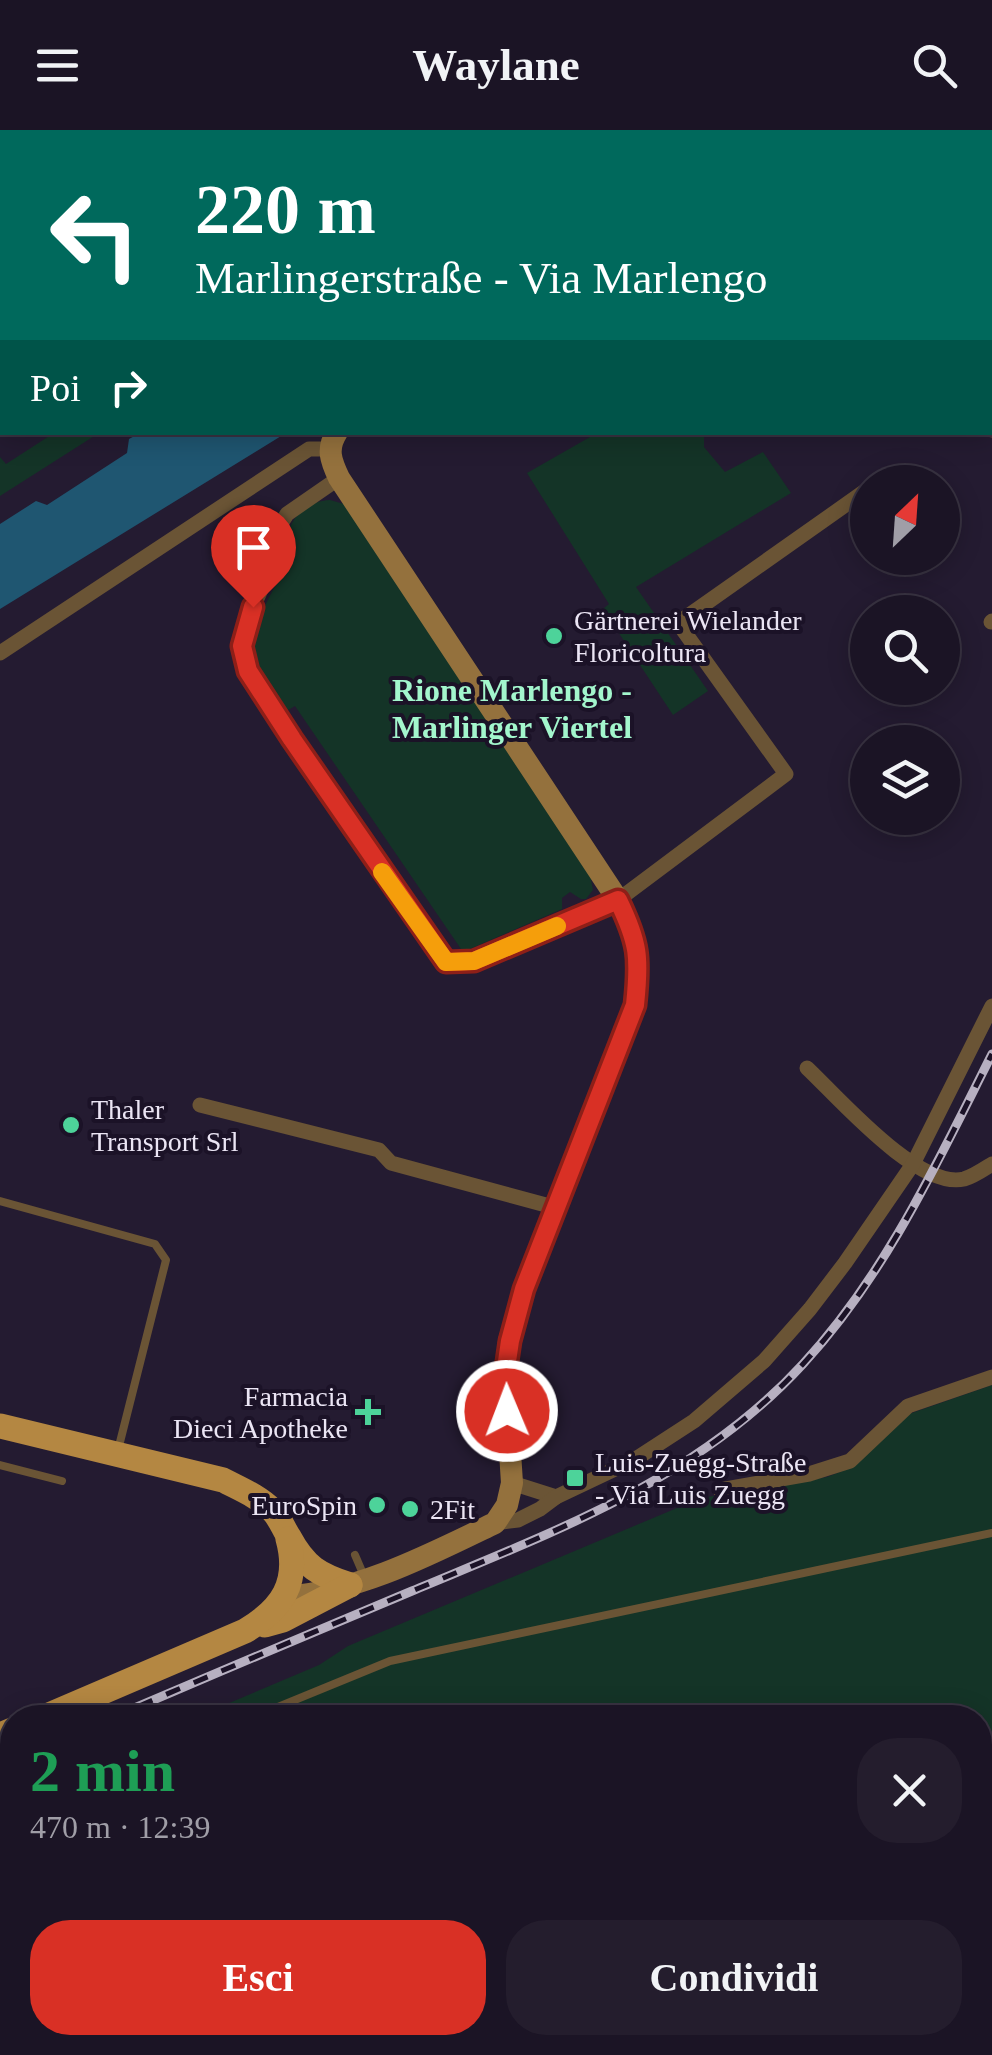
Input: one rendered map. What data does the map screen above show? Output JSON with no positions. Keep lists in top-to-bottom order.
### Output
{
  "districts": ["Rione Marlengo - Marlinger Viertel"],
  "places": {
    "other": [
      "Gärtnerei Wielander Floricoltura",
      "Thaler Transport Srl",
      "EuroSpin",
      "2Fit"
    ],
    "health": ["Farmacia Dieci Apotheke"],
    "transit": ["Luis-Zuegg-Straße - Via Luis Zuegg"]
  },
  "north": "top right",
  "page": {
    "header": "Waylane",
    "turn": ["220 m", "Marlingerstraße - Via Marlengo"],
    "then": "Poi",
    "heading": ["2 min", "470 m · 12:39"],
    "buttons": ["Esci", "Condividi"]
  }
}
